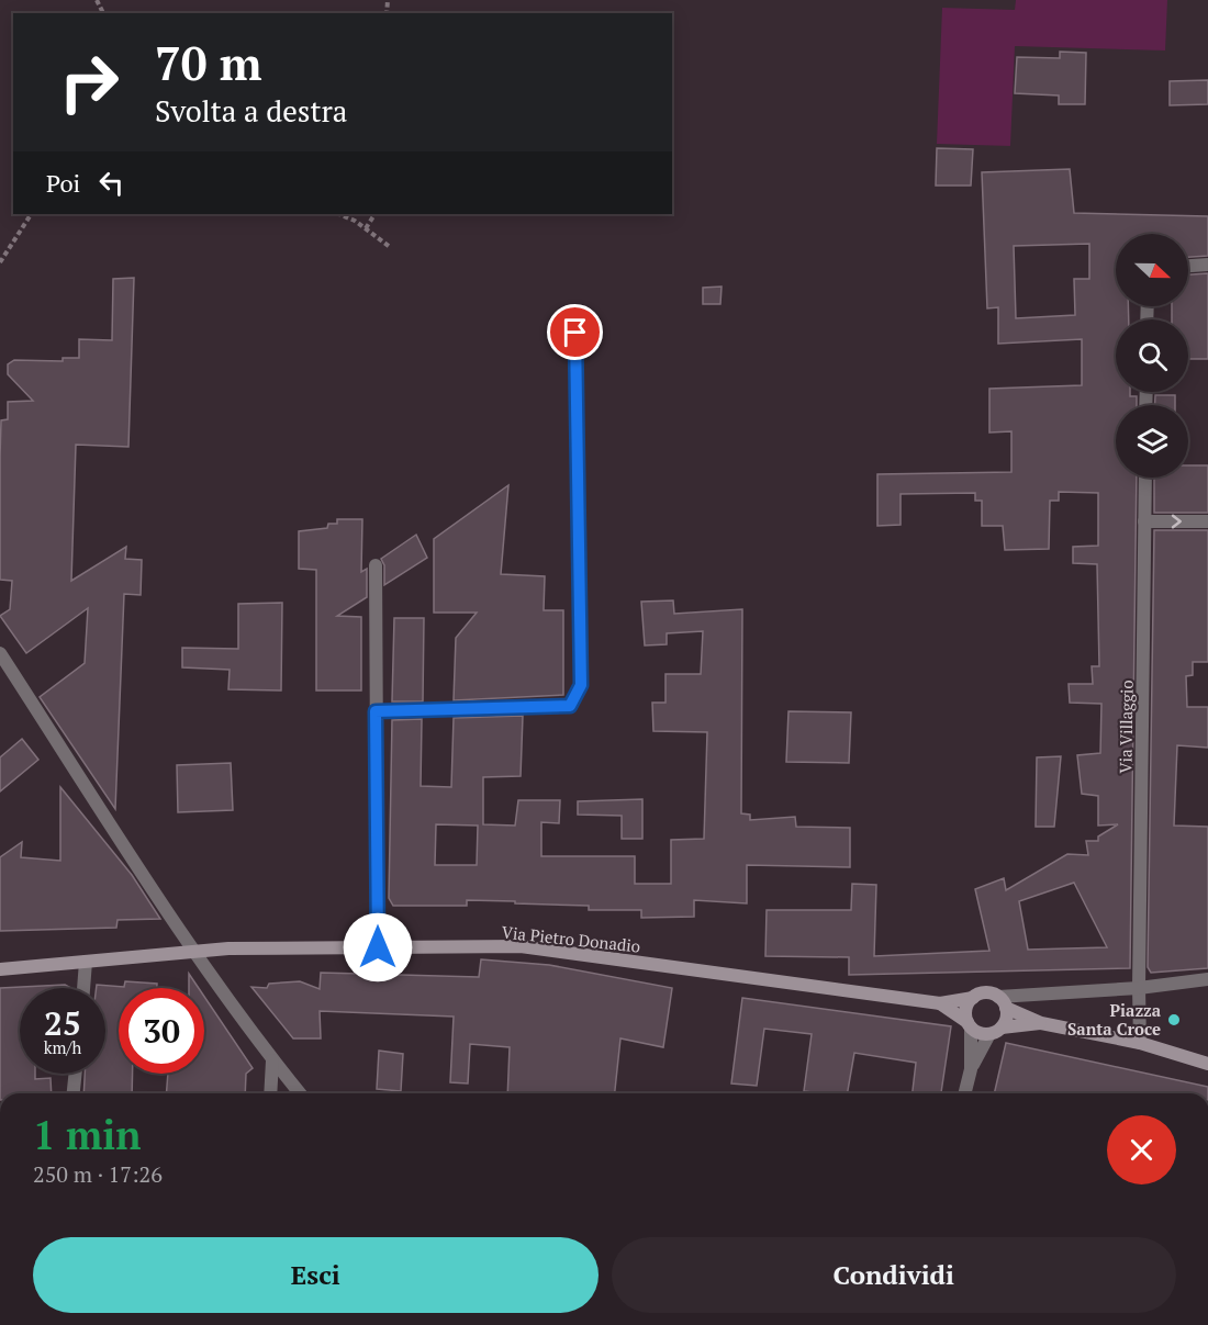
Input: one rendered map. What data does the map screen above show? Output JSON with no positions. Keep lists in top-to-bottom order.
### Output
{
  "streets": {
    "main road": ["Via Pietro Donadio"],
    "street": ["Via Villaggio"]
  },
  "places": ["Piazza Santa Croce"],
  "north": "right",
  "page": {
    "turn": ["70 m", "Svolta a destra"],
    "then": "Poi",
    "speed": "25 km/h",
    "limit": "30",
    "heading": ["1 min", "250 m · 17:26"],
    "buttons": ["Esci", "Condividi"]
  }
}
